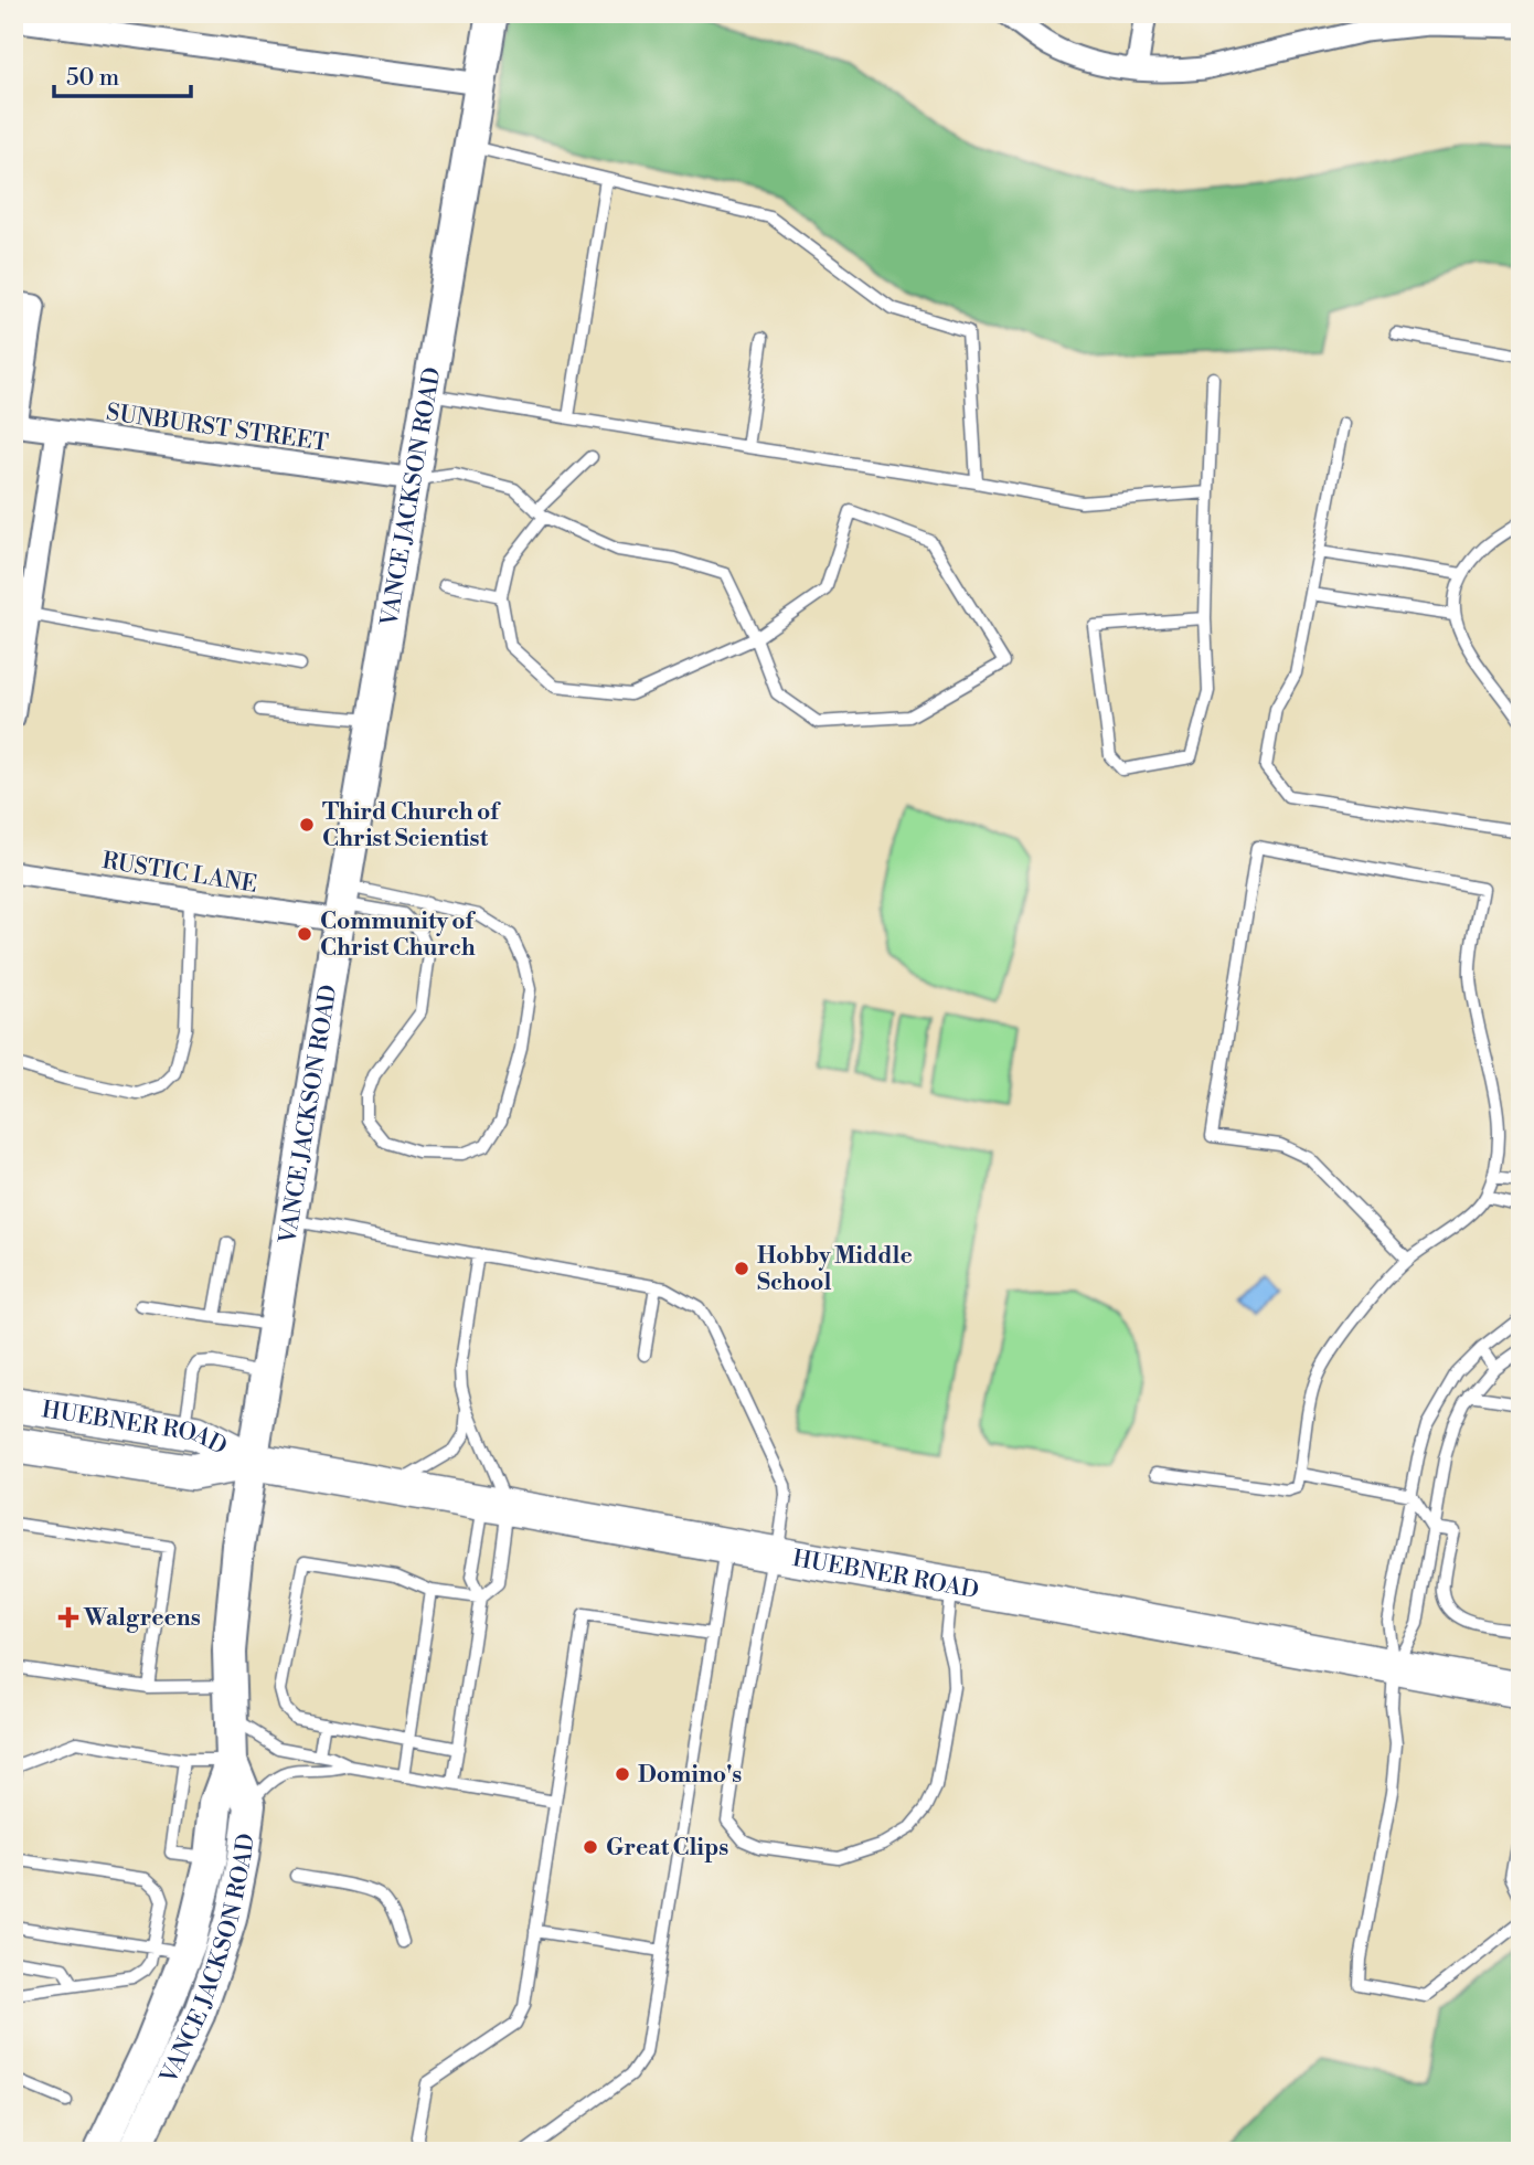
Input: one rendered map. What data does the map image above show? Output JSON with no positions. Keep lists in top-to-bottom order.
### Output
{
  "streets": {
    "main road": ["VANCE JACKSON ROAD", "HUEBNER ROAD"],
    "street": ["SUNBURST STREET", "RUSTIC LANE"]
  },
  "crossings": [
    ["SUNBURST STREET", "VANCE JACKSON ROAD"],
    ["VANCE JACKSON ROAD", "RUSTIC LANE"],
    ["VANCE JACKSON ROAD", "HUEBNER ROAD"]
  ],
  "places": {
    "other": [
      "Third Church of Christ Scientist",
      "Community of Christ Church",
      "Hobby Middle School",
      "Domino's",
      "Great Clips"
    ],
    "health": ["Walgreens"]
  },
  "scale_bar": "50 m"
}
